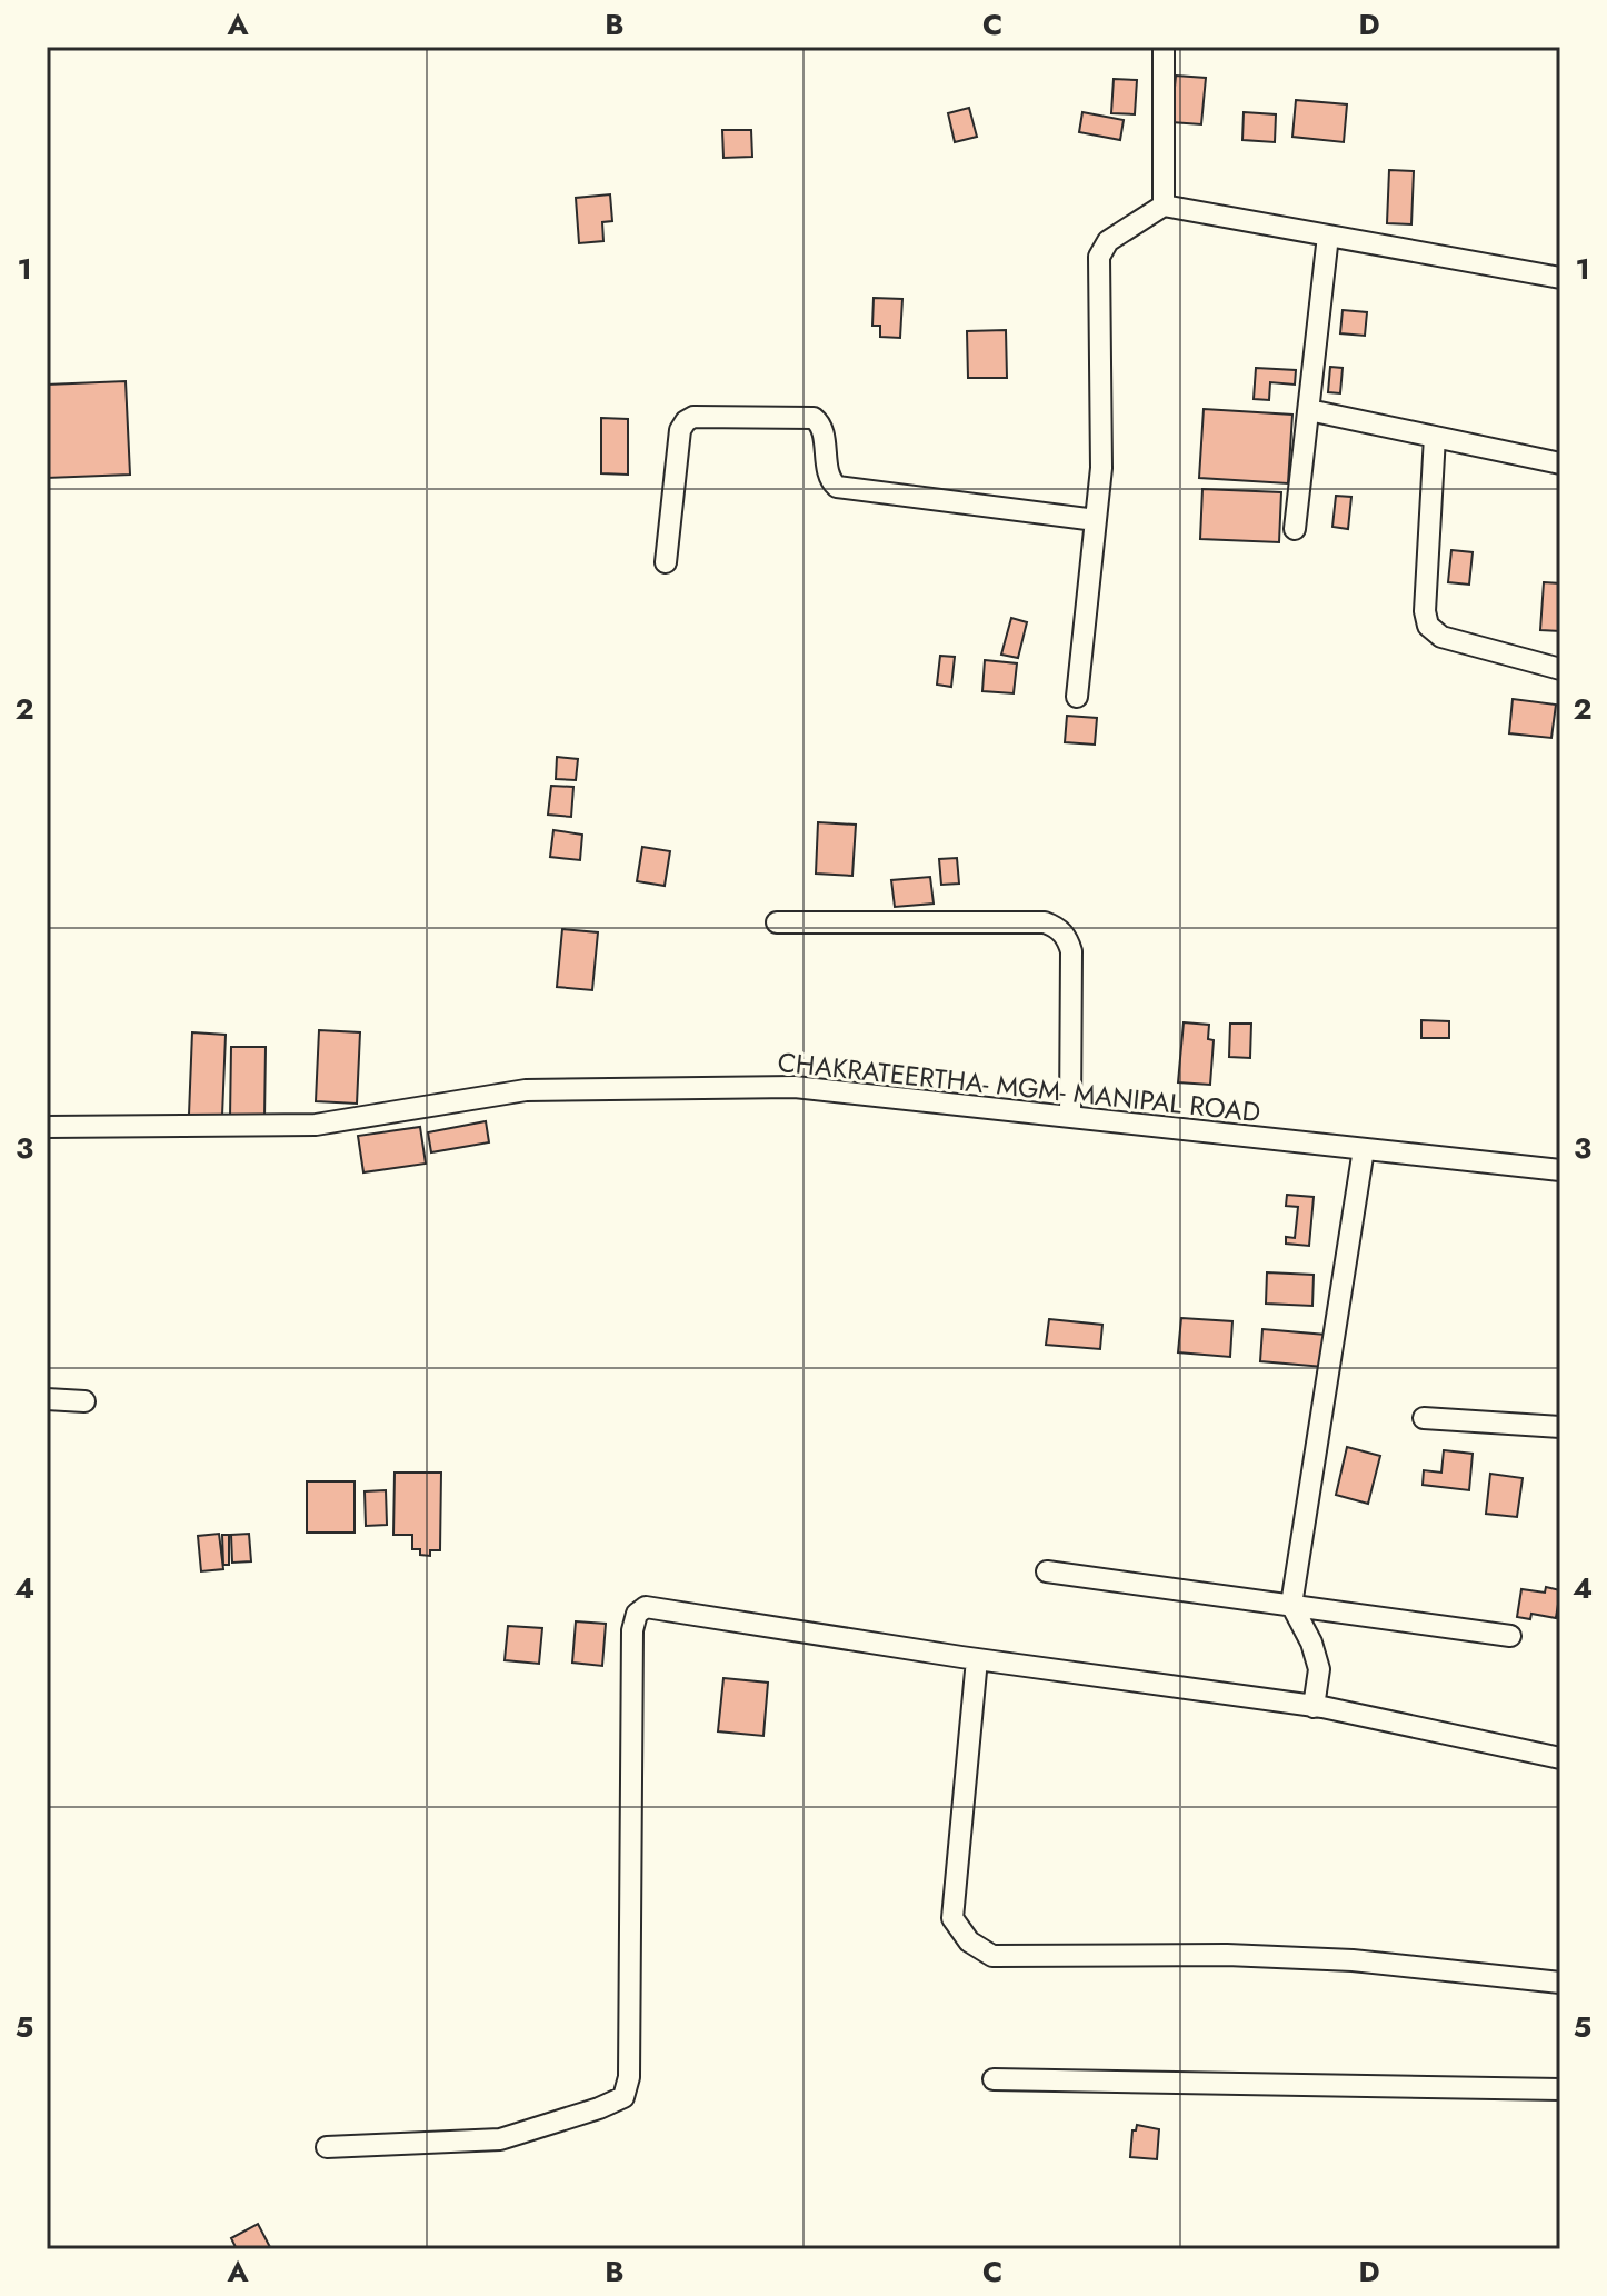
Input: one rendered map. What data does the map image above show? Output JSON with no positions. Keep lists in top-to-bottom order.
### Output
{
  "streets": {
    "street": ["CHAKRATEERTHA- MGM- MANIPAL ROAD"]
  },
  "grid": {
    "columns": [
      "A",
      "B",
      "C",
      "D"
    ],
    "rows": [
      "1",
      "2",
      "3",
      "4",
      "5"
    ]
  }
}
